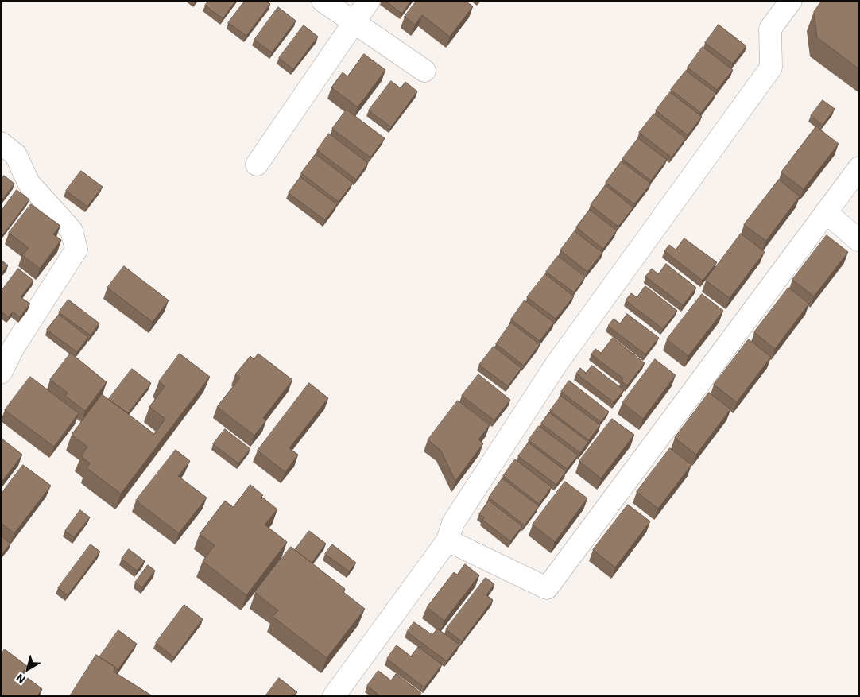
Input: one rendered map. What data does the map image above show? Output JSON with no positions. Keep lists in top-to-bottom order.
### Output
{
  "north": "bottom left"
}
